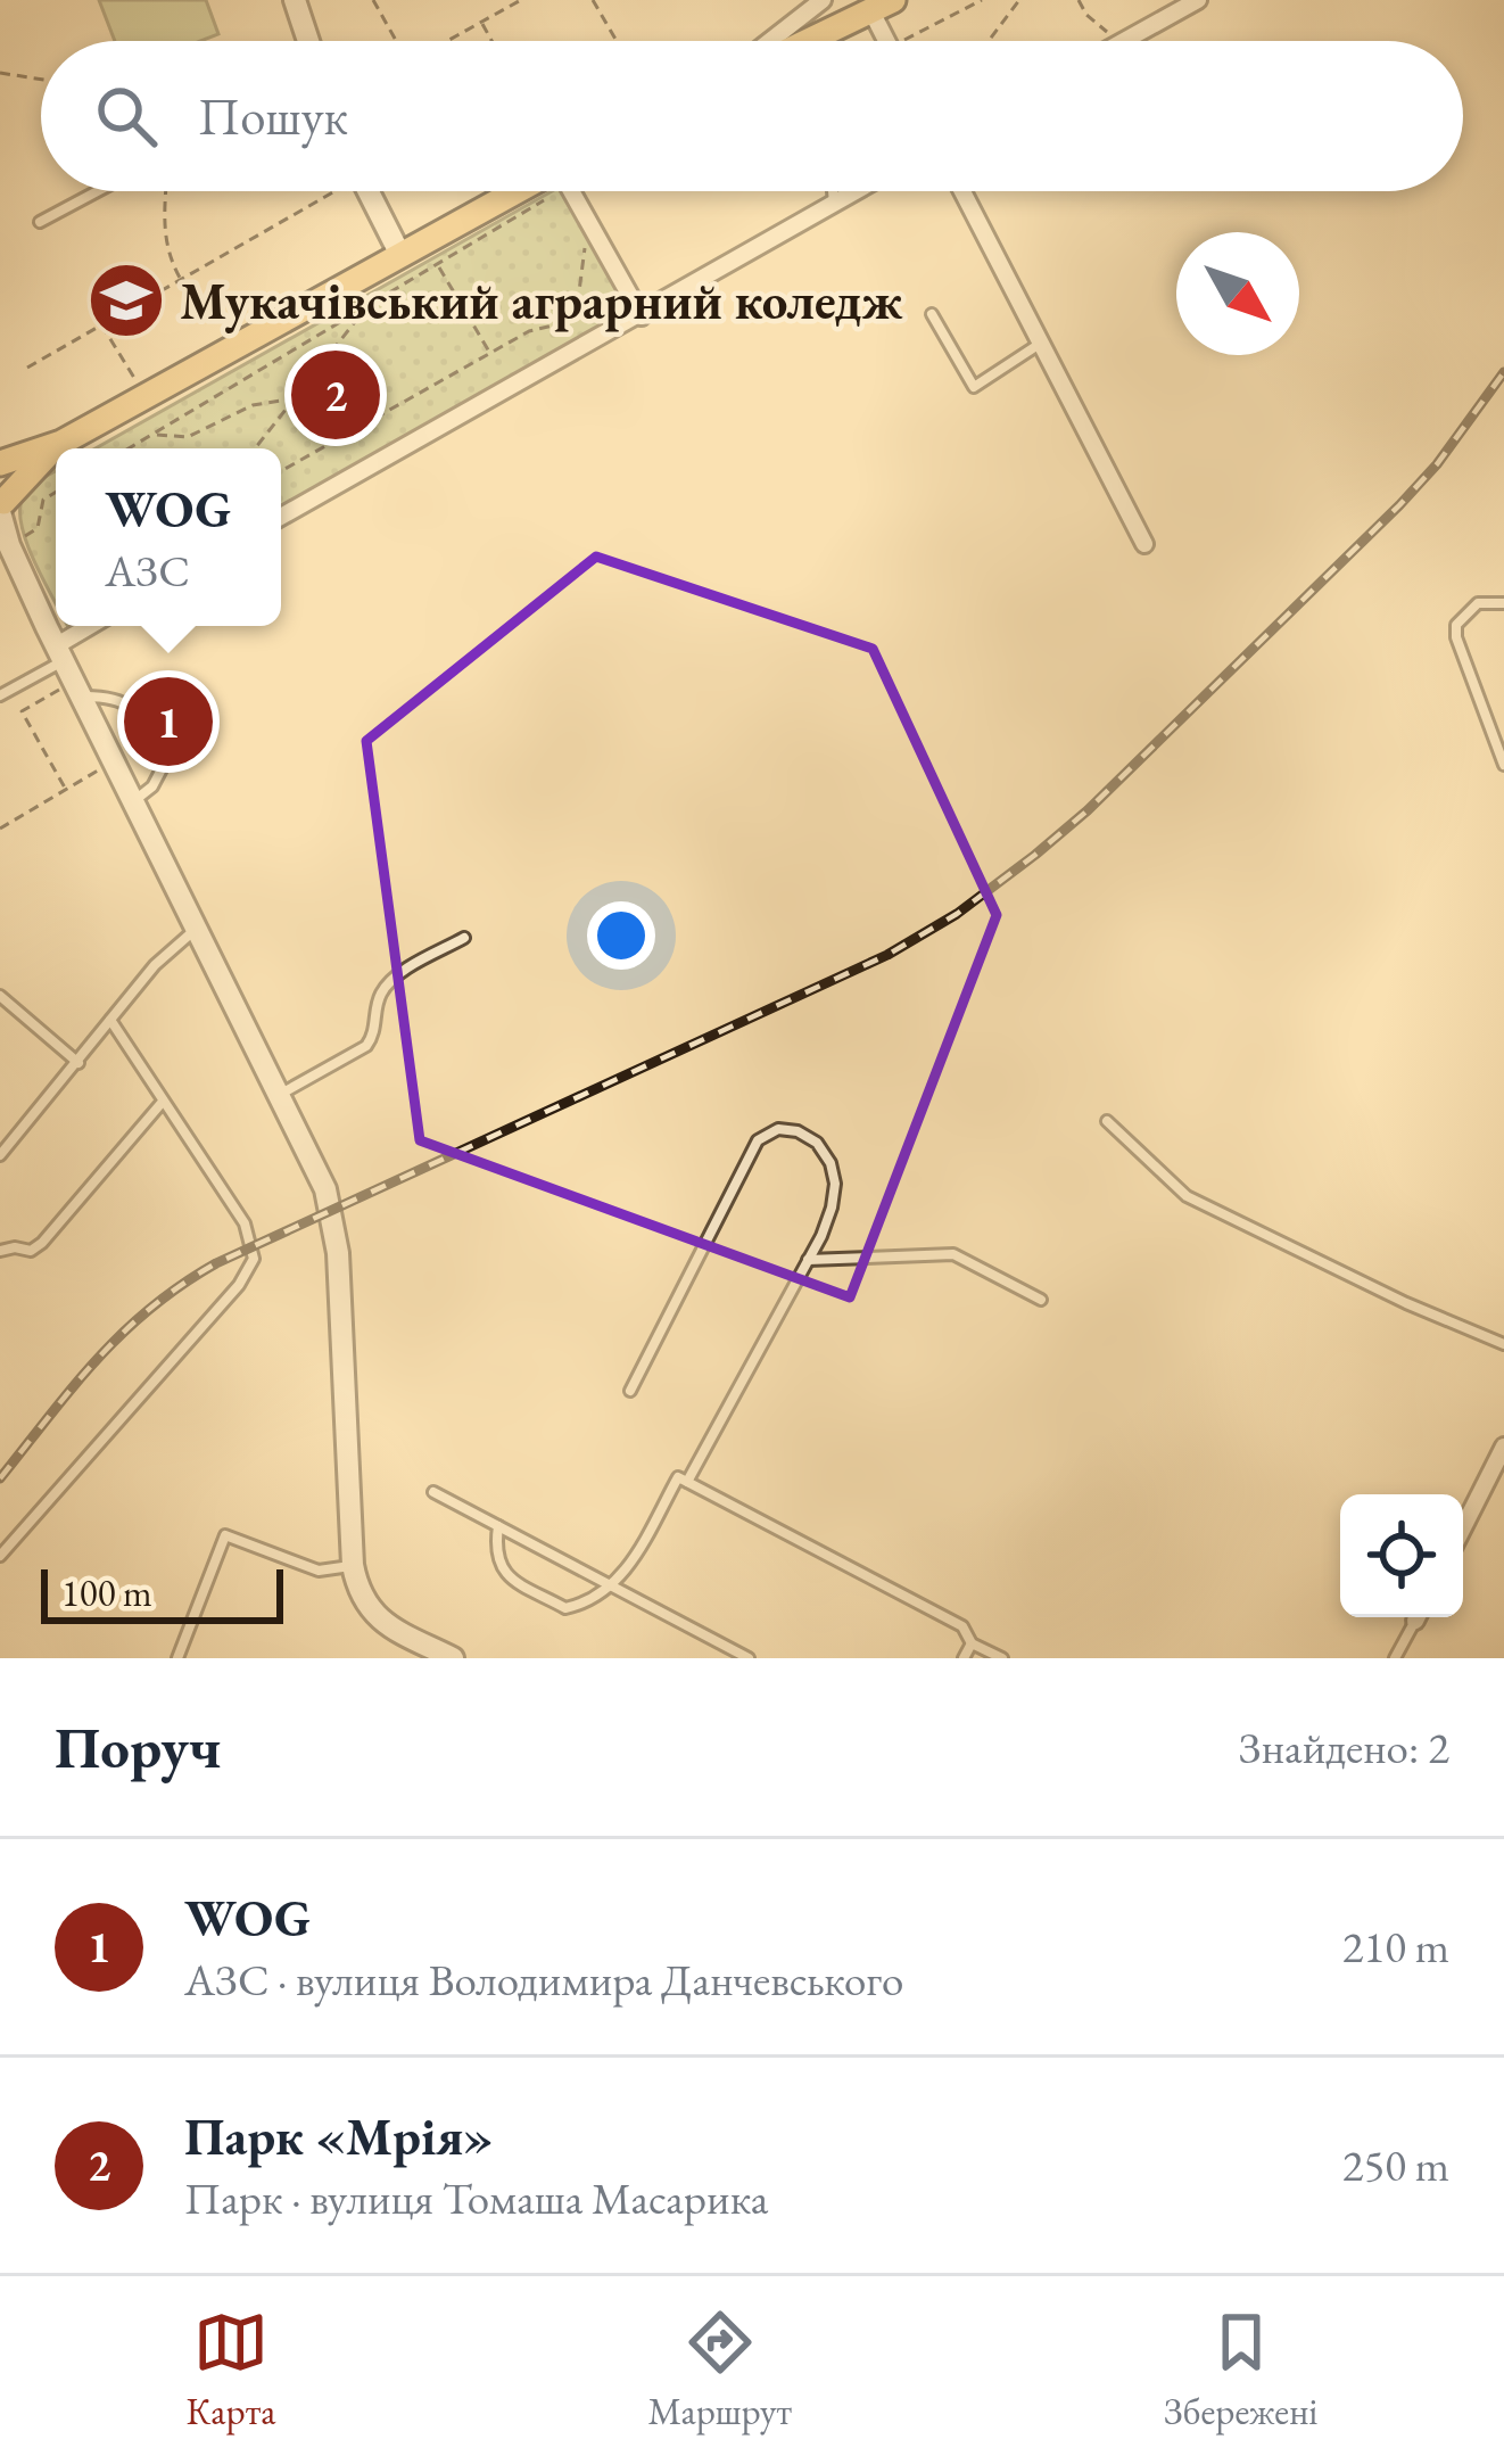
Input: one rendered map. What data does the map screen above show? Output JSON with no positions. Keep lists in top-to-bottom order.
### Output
{
  "places": {
    "school or university": ["Мукачівський аграрний коледж"]
  },
  "scale_bar": "100 m",
  "north": "bottom right",
  "page": {
    "search": "Пошук",
    "pins": ["2", "1"],
    "popup": ["WOG", "АЗС"],
    "scale": "100 m",
    "heading": ["Поруч", "Знайдено: 2"],
    "list": [
      {
        "mark": "1",
        "name": "WOG",
        "note": "АЗС · вулиця Володимира Данчевського",
        "value": "210 m"
      },
      {
        "mark": "2",
        "name": "Парк «Мрія»",
        "note": "Парк · вулиця Томаша Масарика",
        "value": "250 m"
      }
    ],
    "nav": ["Карта", "Маршрут", "Збережені"]
  }
}
